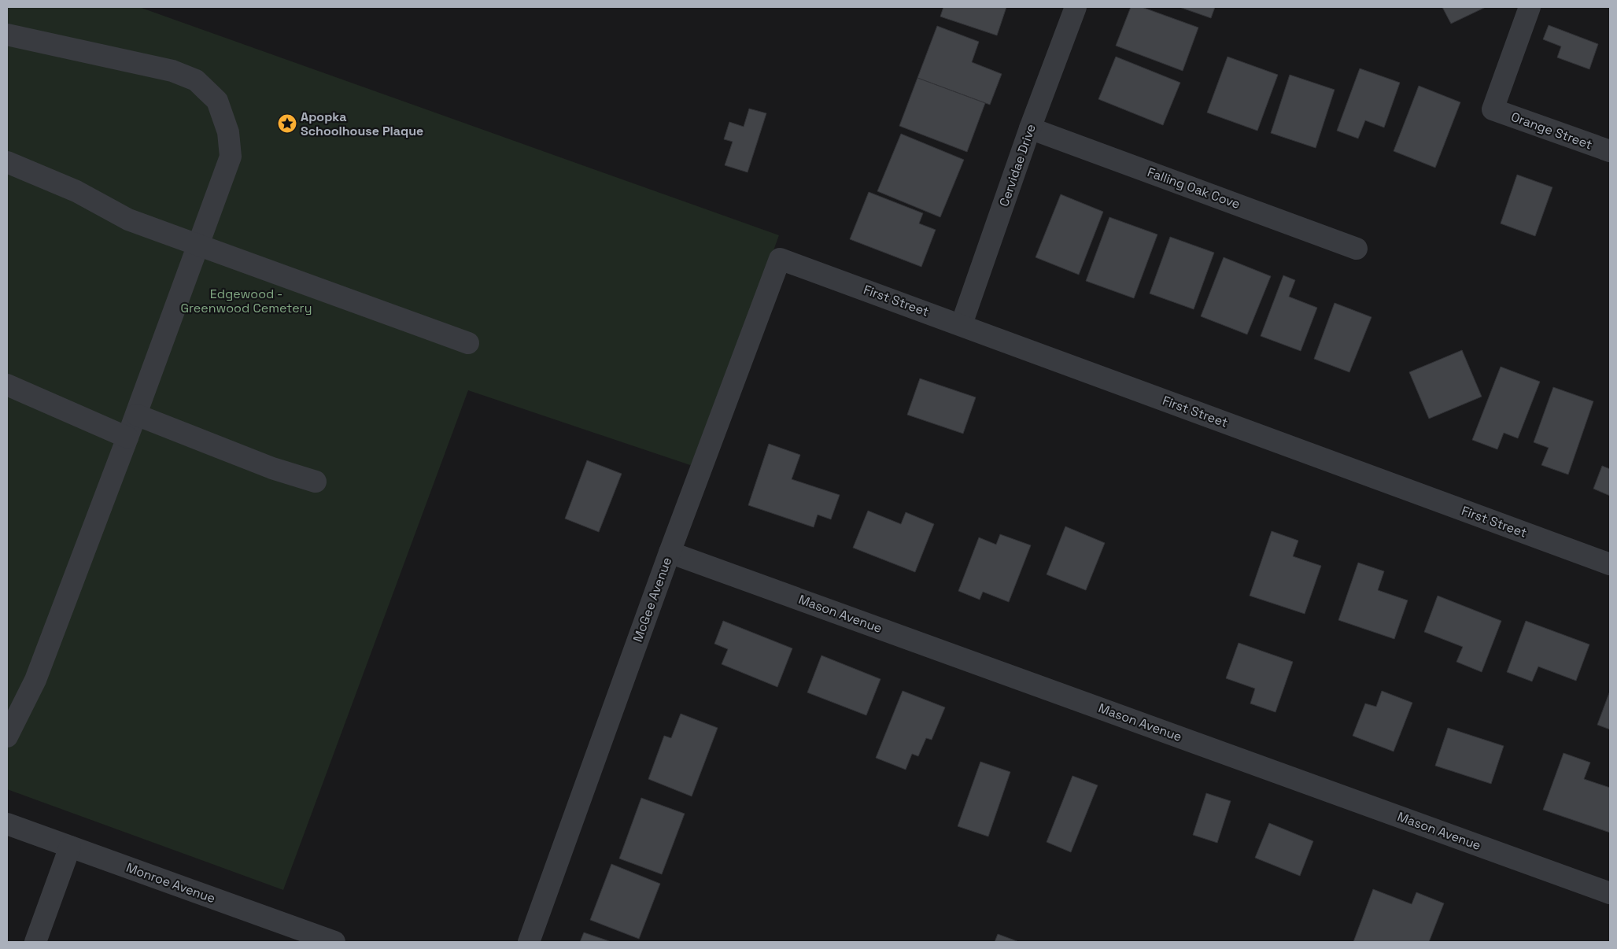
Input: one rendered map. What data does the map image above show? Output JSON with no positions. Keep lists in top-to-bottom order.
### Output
{
  "streets": {
    "street": [
      "Orange Street",
      "Cervidae Drive",
      "Falling Oak Cove",
      "First Street",
      "McGee Avenue",
      "Mason Avenue",
      "Monroe Avenue"
    ]
  },
  "crossings": [
    ["Cervidae Drive", "Falling Oak Cove"],
    ["Cervidae Drive", "First Street"],
    ["First Street", "McGee Avenue"],
    ["McGee Avenue", "Mason Avenue"]
  ],
  "parks": ["Edgewood - Greenwood Cemetery"],
  "places": {
    "place": ["Apopka Schoolhouse Plaque"]
  }
}
